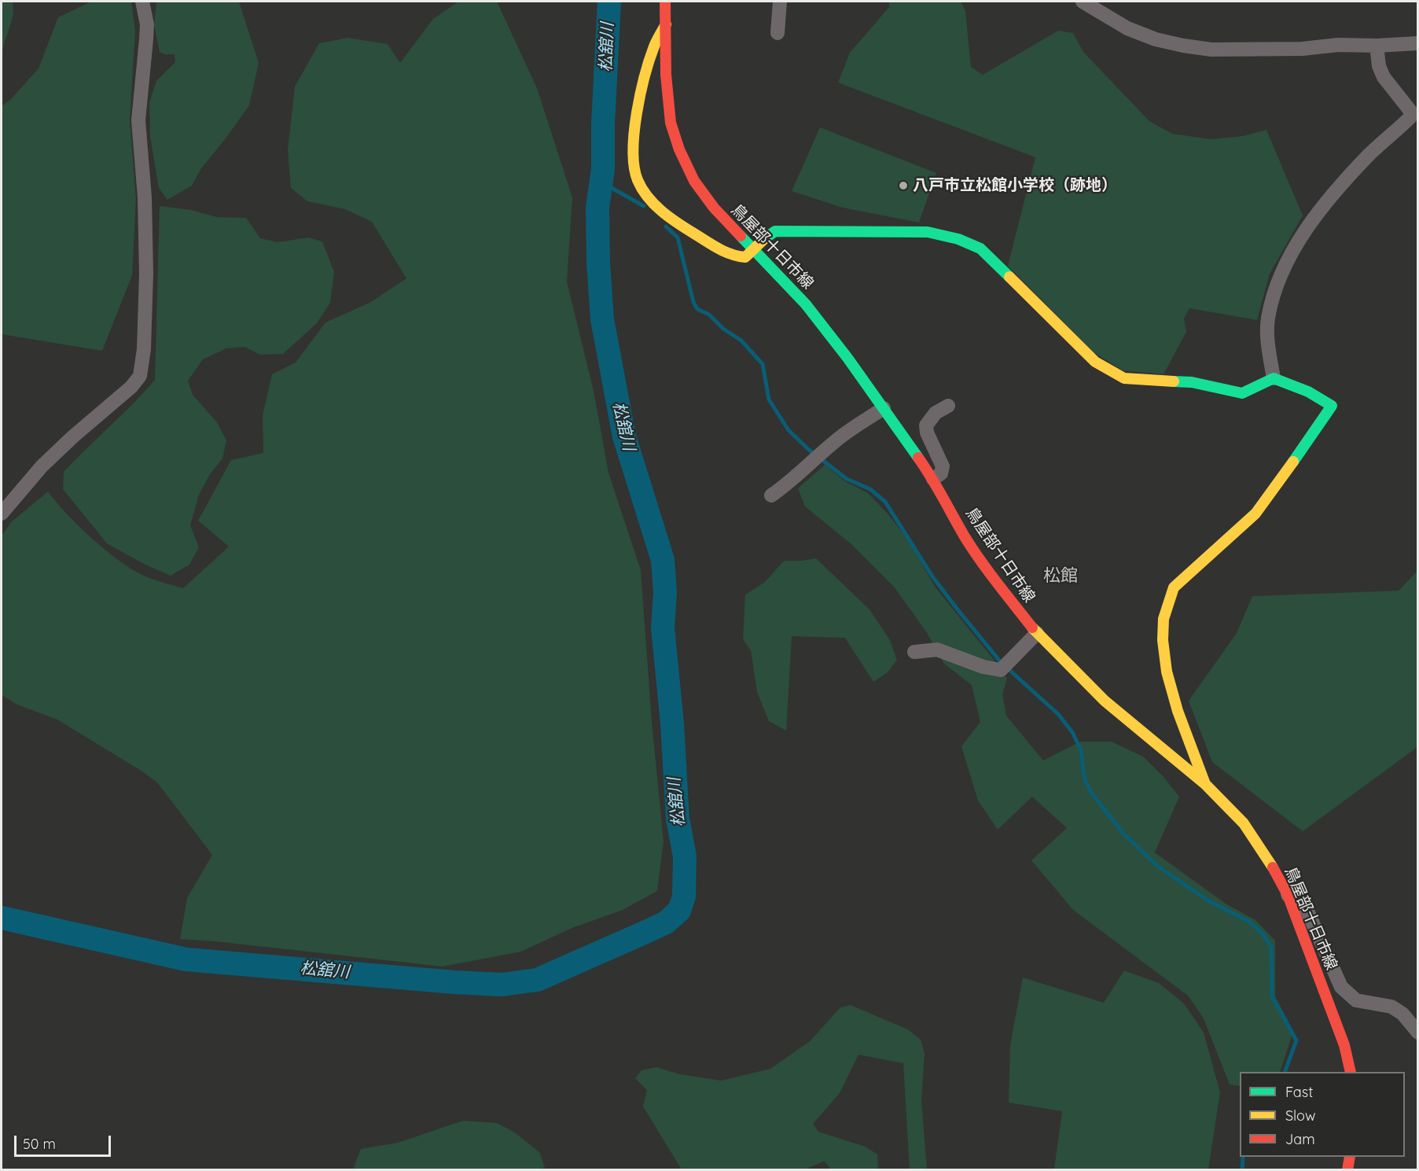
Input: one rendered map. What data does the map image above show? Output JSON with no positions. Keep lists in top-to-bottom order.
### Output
{
  "streets": {
    "street": ["鳥屋部十日市線"]
  },
  "districts": ["松館"],
  "water": ["松舘川"],
  "places": ["八戸市立松館小学校（跡地）"],
  "legend": ["Fast", "Slow", "Jam"],
  "scale_bar": "50 m"
}
